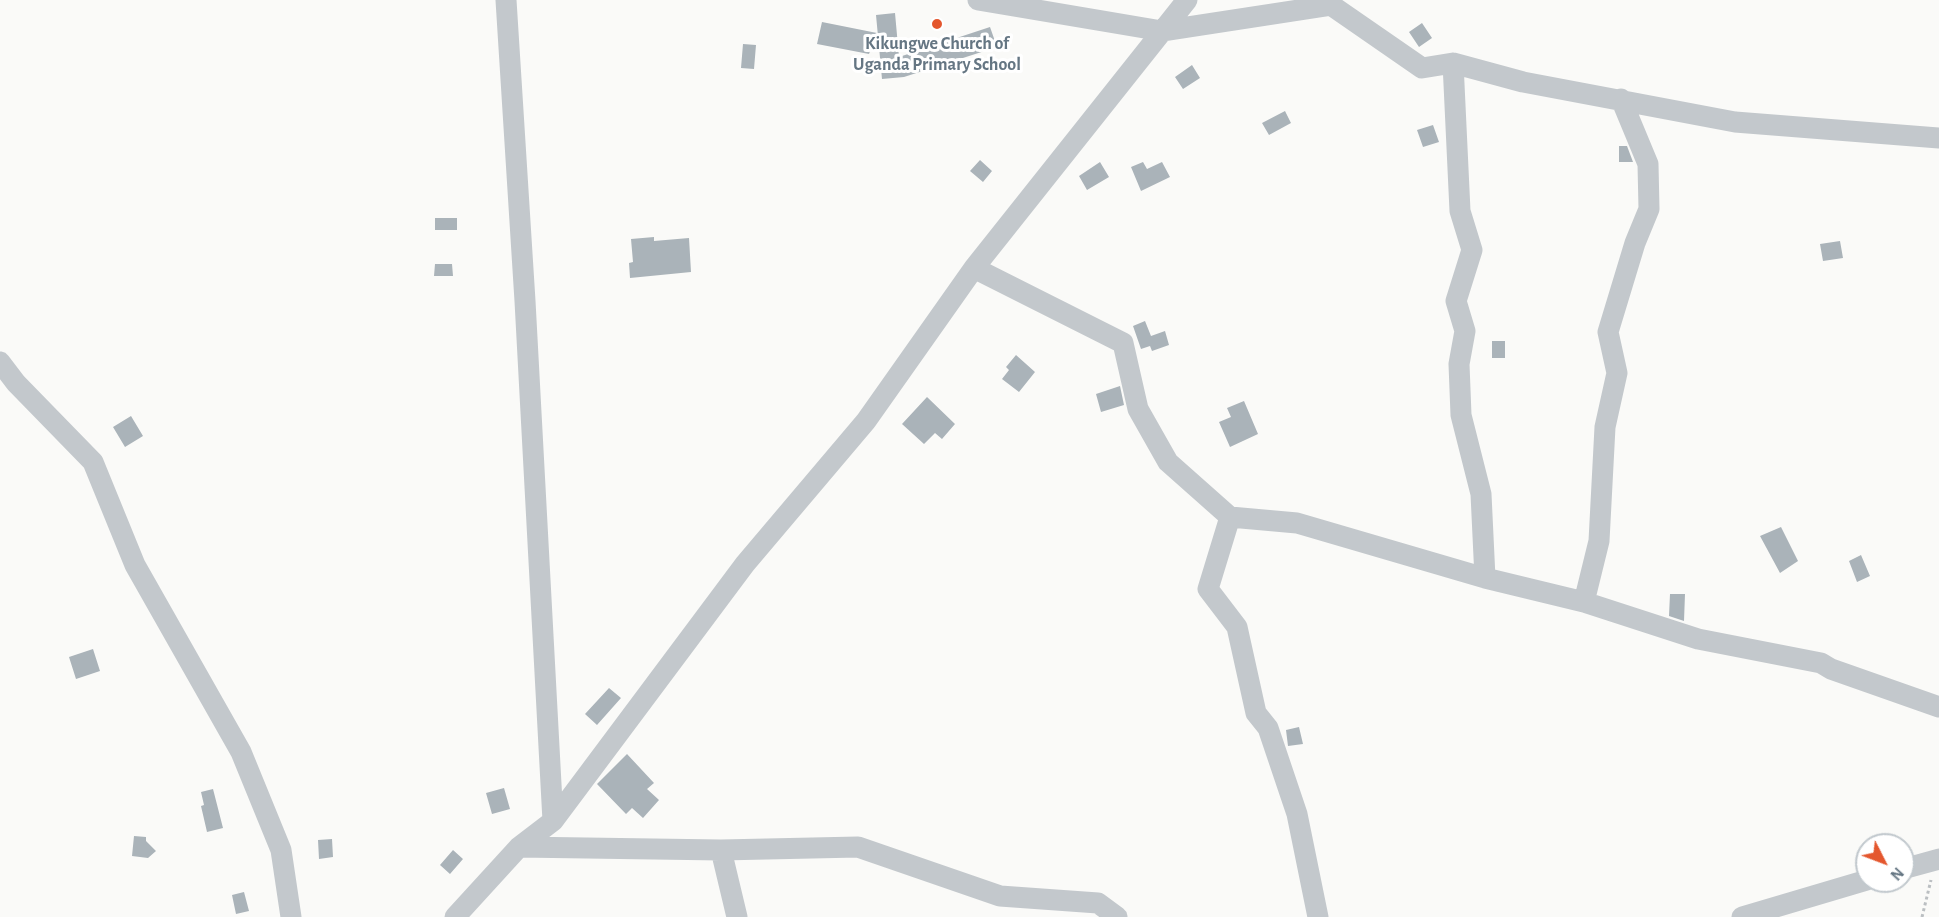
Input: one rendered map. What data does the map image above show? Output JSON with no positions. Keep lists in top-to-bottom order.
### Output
{
  "places": ["Kikungwe Church of Uganda Primary School"],
  "north": "bottom right"
}
